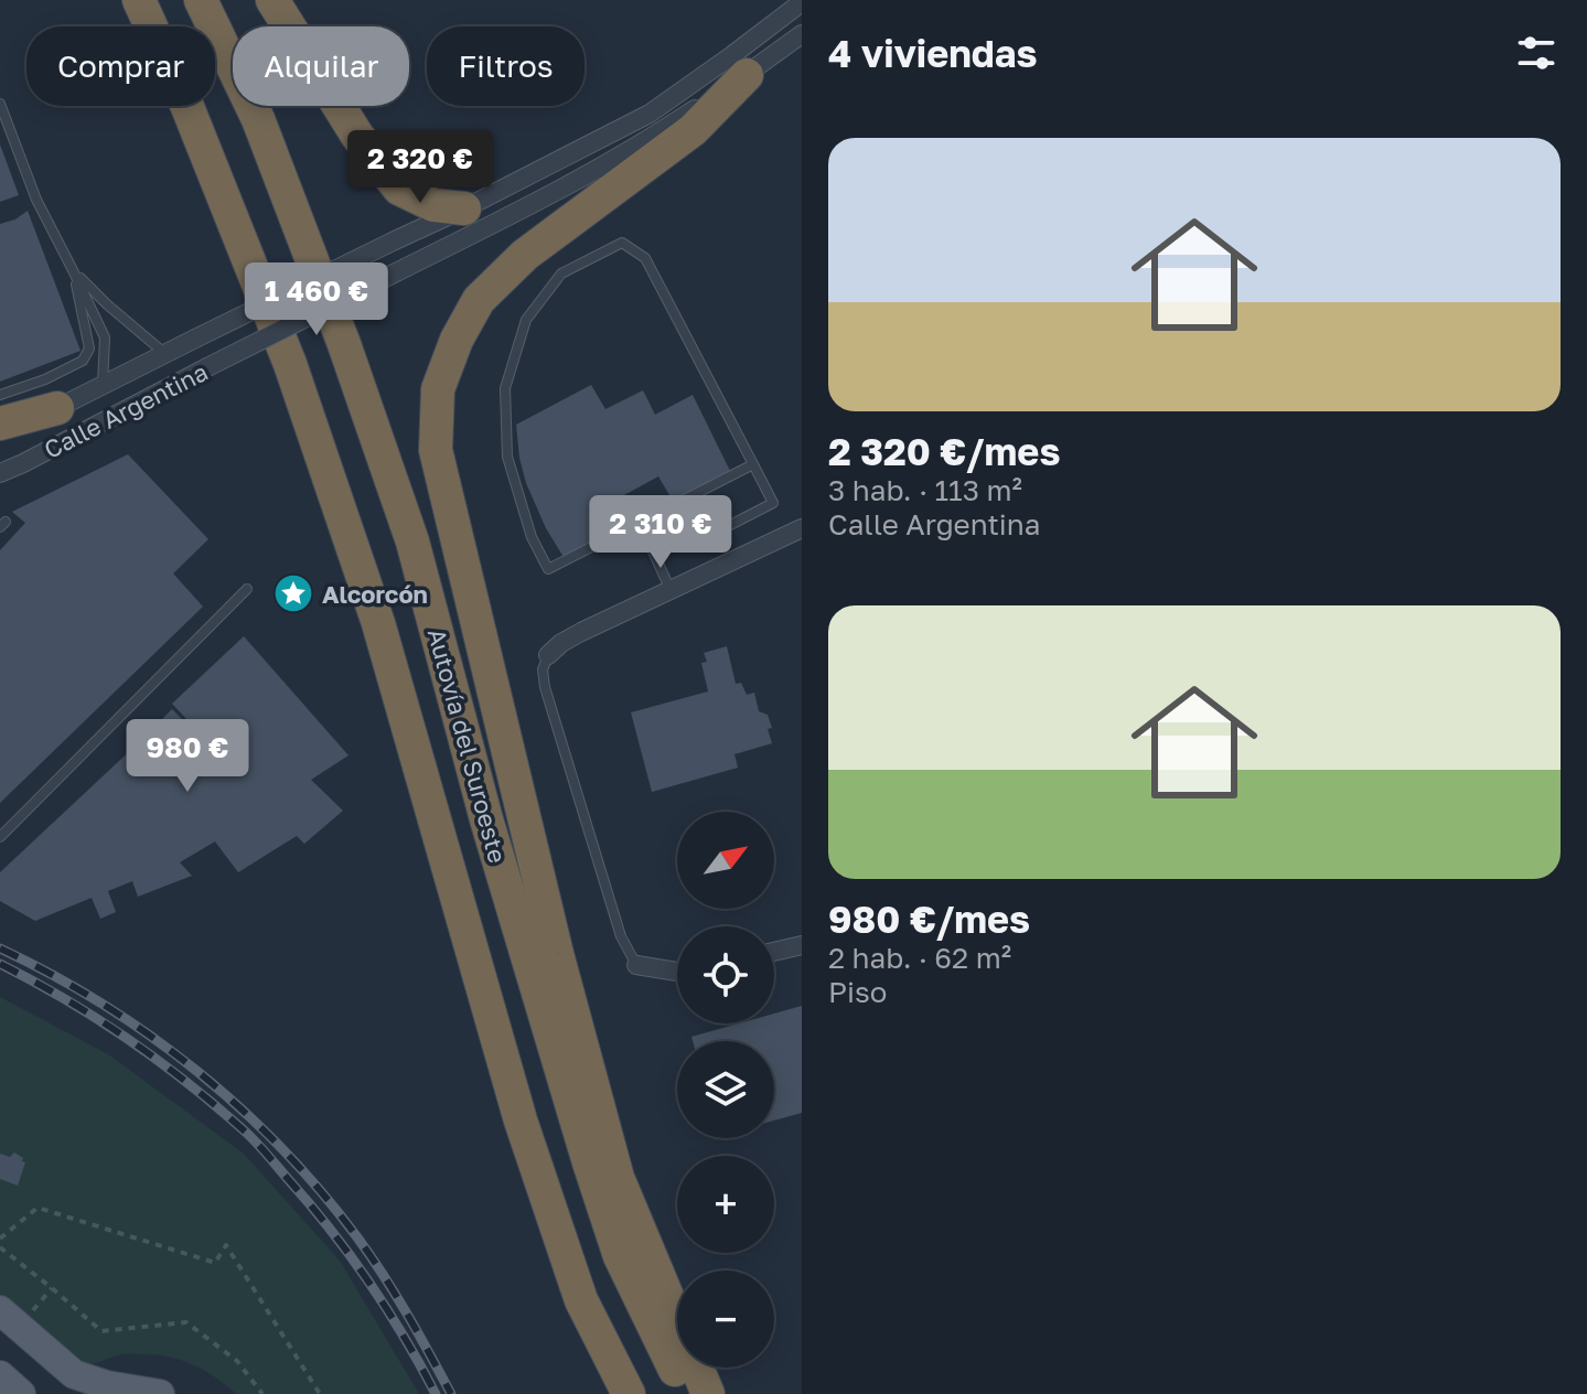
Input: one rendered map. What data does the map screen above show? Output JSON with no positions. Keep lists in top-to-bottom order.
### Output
{
  "streets": {
    "highway": ["Autovía del Suroeste"],
    "street": ["Calle Argentina"]
  },
  "places": {
    "place": ["Alcorcón"]
  },
  "north": "top right",
  "page": {
    "heading": "4 viviendas",
    "chip": ["Comprar", "Alquilar", "Filtros"],
    "list": [
      {
        "name": "2 320 €/mes",
        "note": "3 hab. · 113 m² · Calle Argentina"
      },
      {
        "name": "980 €/mes",
        "note": "2 hab. · 62 m² · Piso"
      }
    ],
    "price": [
      "2 320 €",
      "1 460 €",
      "2 310 €",
      "980 €"
    ],
    "map_buttons": ["+", "−"]
  }
}
